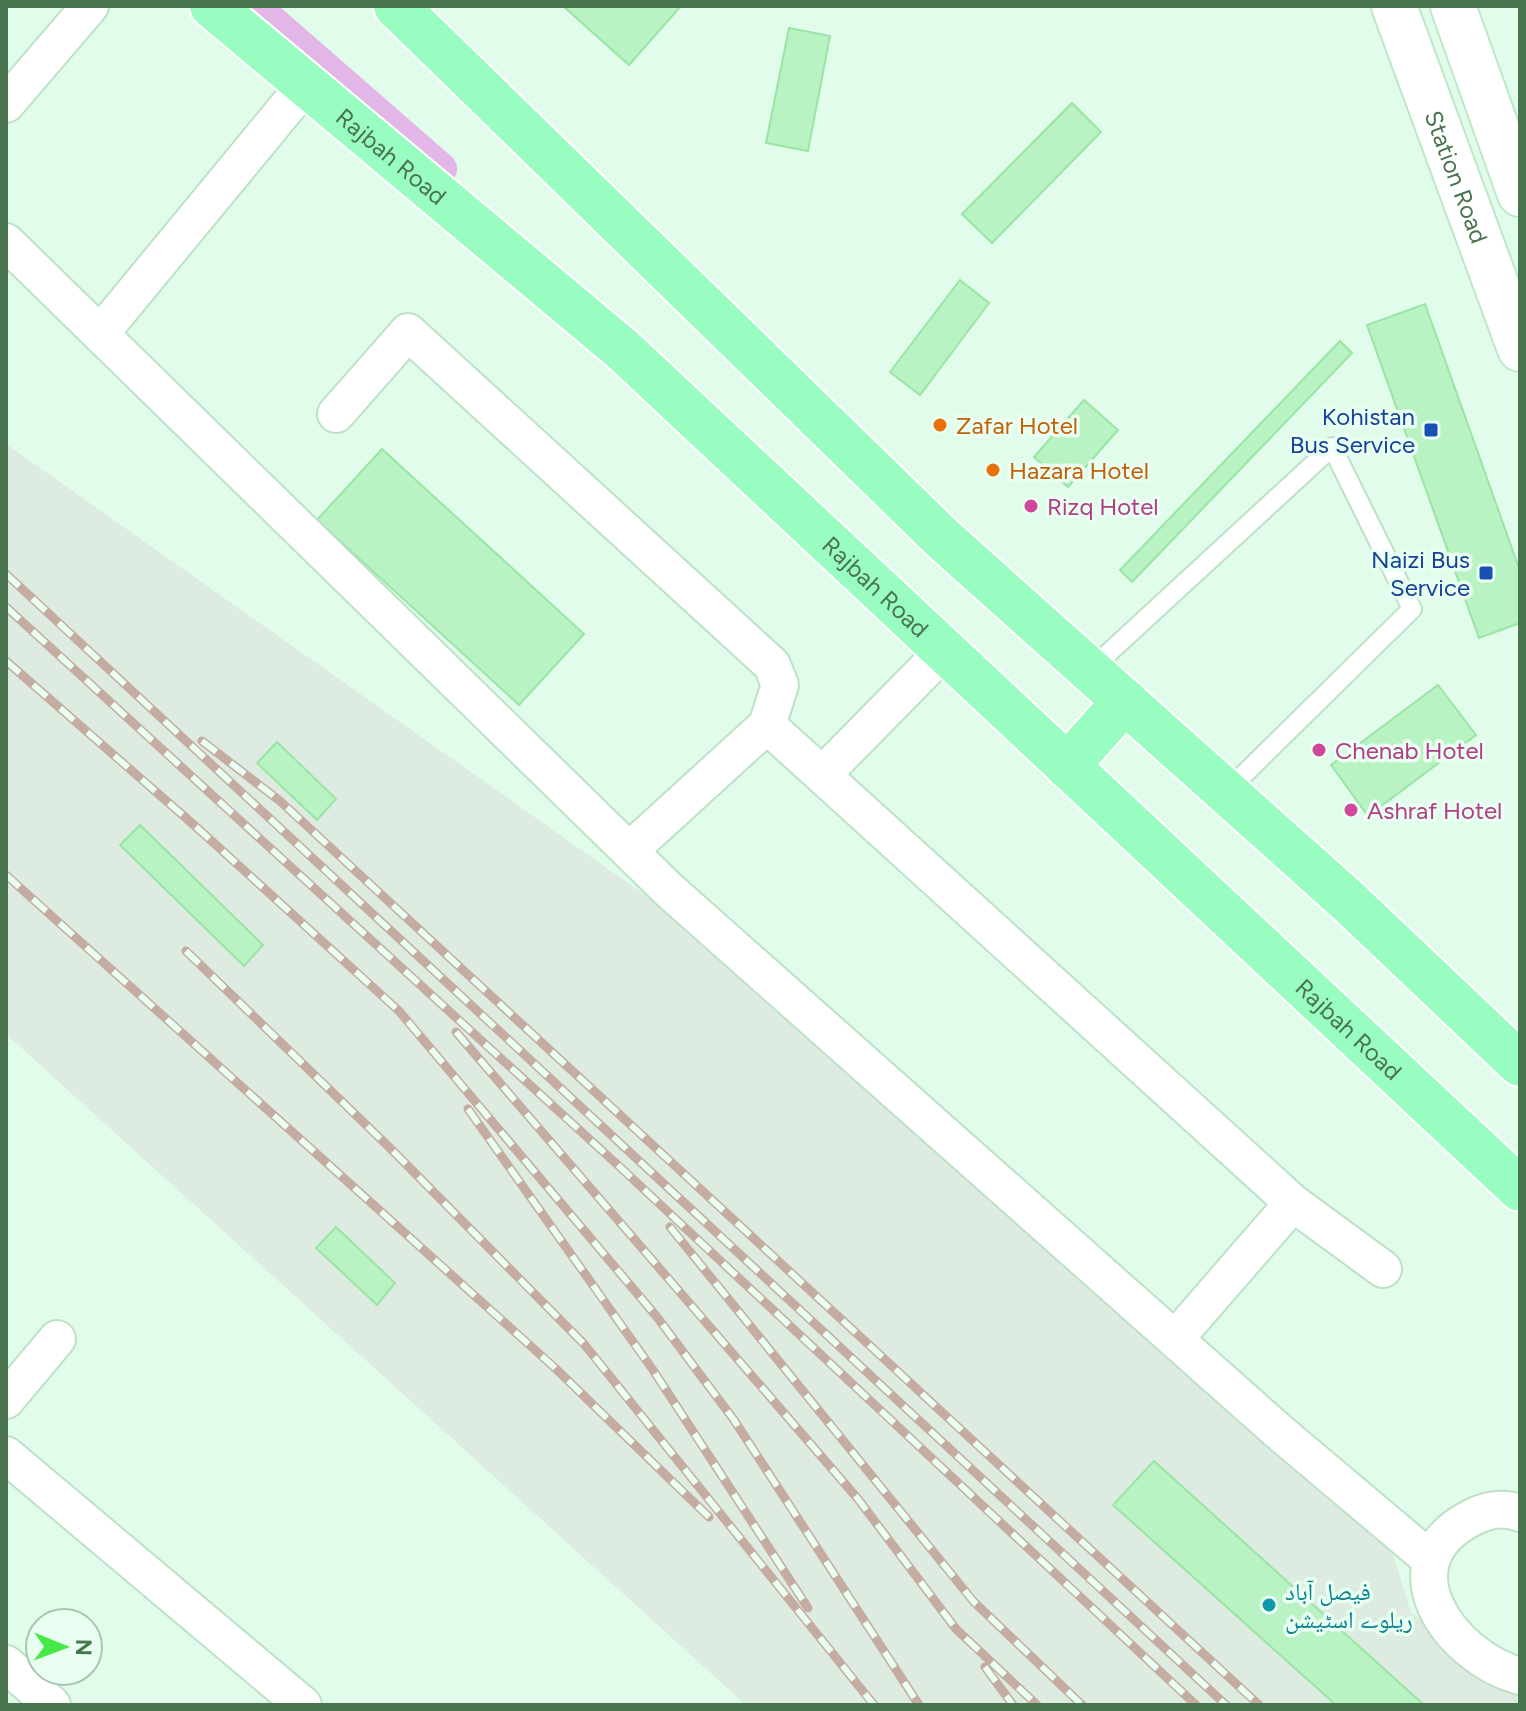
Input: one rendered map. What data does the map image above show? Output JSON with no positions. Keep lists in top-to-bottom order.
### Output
{
  "streets": {
    "main road": ["Rajbah Road", "Station Road"]
  },
  "places": {
    "other": [
      "Zafar Hotel",
      "Hazara Hotel",
      "Rizq Hotel",
      "Chenab Hotel",
      "Ashraf Hotel",
      "فیصل آباد ریلوے اسٹیشن"
    ],
    "transit": ["Kohistan Bus Service", "Naizi Bus Service"]
  },
  "north": "right"
}
